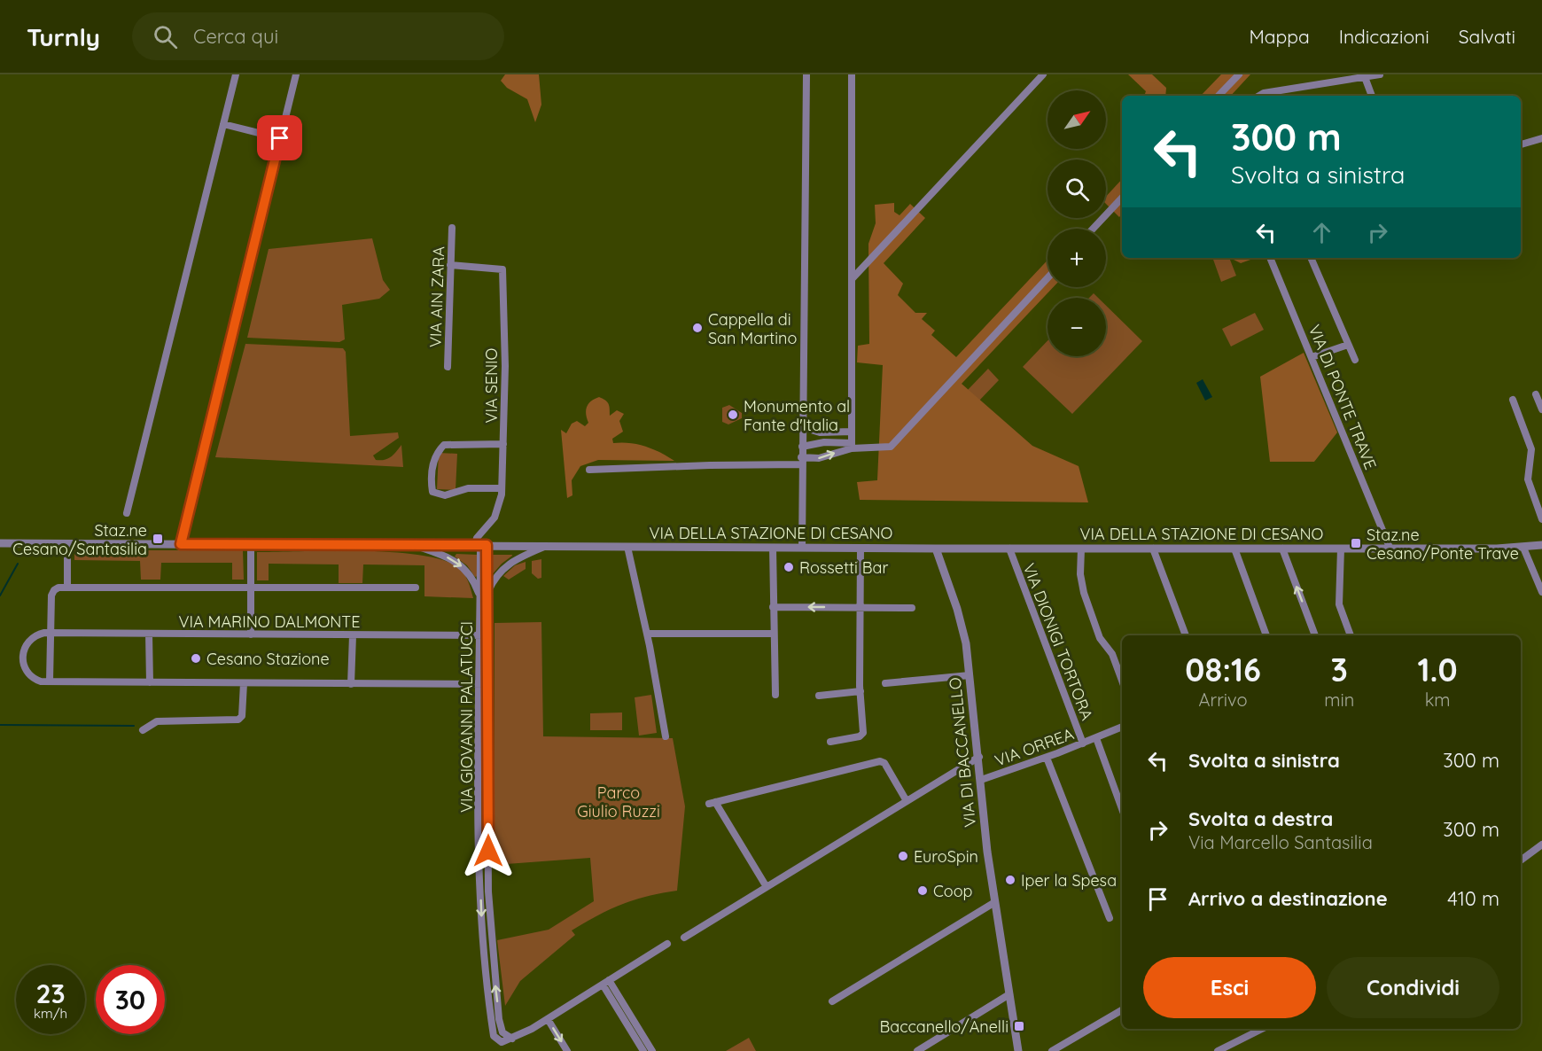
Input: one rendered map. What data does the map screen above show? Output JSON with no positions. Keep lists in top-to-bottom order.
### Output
{
  "streets": {
    "street": [
      "VIA AIN ZARA",
      "VIA SENIO",
      "VIA DI PONTE TRAVE",
      "VIA DELLA STAZIONE DI CESANO",
      "VIA MARINO DALMONTE",
      "VIA DIONIGI TORTORA",
      "VIA GIOVANNI PALATUCCI",
      "VIA ORREA",
      "VIA DI BACCANELLO"
    ]
  },
  "crossings": [
    ["VIA AIN ZARA", "VIA SENIO"],
    ["VIA SENIO", "VIA DELLA STAZIONE DI CESANO"],
    ["VIA SENIO", "VIA GIOVANNI PALATUCCI"],
    ["VIA DI PONTE TRAVE", "VIA DELLA STAZIONE DI CESANO"],
    ["VIA DELLA STAZIONE DI CESANO", "VIA DIONIGI TORTORA"],
    ["VIA DELLA STAZIONE DI CESANO", "VIA GIOVANNI PALATUCCI"],
    ["VIA DELLA STAZIONE DI CESANO", "VIA DI BACCANELLO"],
    ["VIA MARINO DALMONTE", "VIA GIOVANNI PALATUCCI"],
    ["VIA DIONIGI TORTORA", "VIA ORREA"],
    ["VIA ORREA", "VIA DI BACCANELLO"]
  ],
  "parks": ["Parco Giulio Ruzzi"],
  "places": {
    "other": [
      "Cappella di San Martino",
      "Monumento al Fante d'Italia",
      "Rossetti Bar",
      "Cesano Stazione",
      "EuroSpin",
      "Iper la Spesa",
      "Coop"
    ],
    "transit": ["Staz.ne Cesano/Santasilia", "Staz.ne Cesano/Ponte Trave", "Baccanello/Anelli"]
  },
  "north": "top right",
  "page": {
    "header": "Turnly",
    "search": "Cerca qui",
    "nav": ["Mappa", "Indicazioni", "Salvati"],
    "map_buttons": ["+", "−"],
    "turn": ["300 m", "Svolta a sinistra"],
    "eta": [
      "08:16",
      "Arrivo",
      "3",
      "min",
      "1.0",
      "km"
    ],
    "list": [
      {
        "name": "Svolta a sinistra",
        "value": "300 m"
      },
      {
        "name": "Svolta a destra",
        "note": "Via Marcello Santasilia",
        "value": "300 m"
      },
      {
        "name": "Arrivo a destinazione",
        "value": "410 m"
      }
    ],
    "buttons": ["Esci", "Condividi"],
    "speed": "23 km/h",
    "limit": "30"
  }
}
